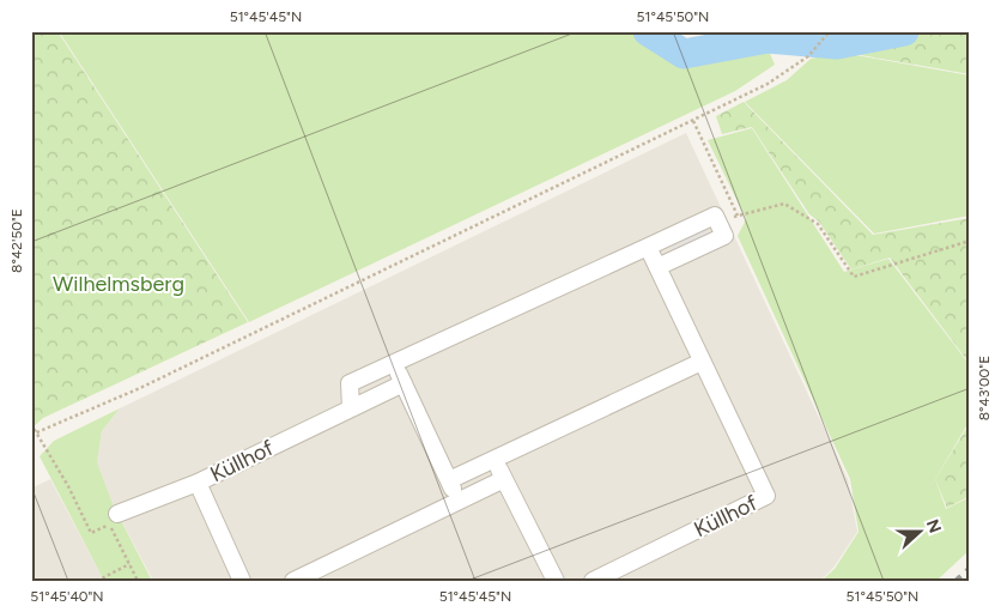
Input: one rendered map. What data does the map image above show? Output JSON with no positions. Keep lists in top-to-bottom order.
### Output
{
  "streets": {
    "street": ["Küllhof"]
  },
  "parks": ["Wilhelmsberg"],
  "north": "right",
  "coordinates": [
    "51°45'45\"N",
    "51°45'50\"N",
    "8°42'50\"E",
    "8°43'00\"E",
    "51°45'40\"N"
  ]
}
